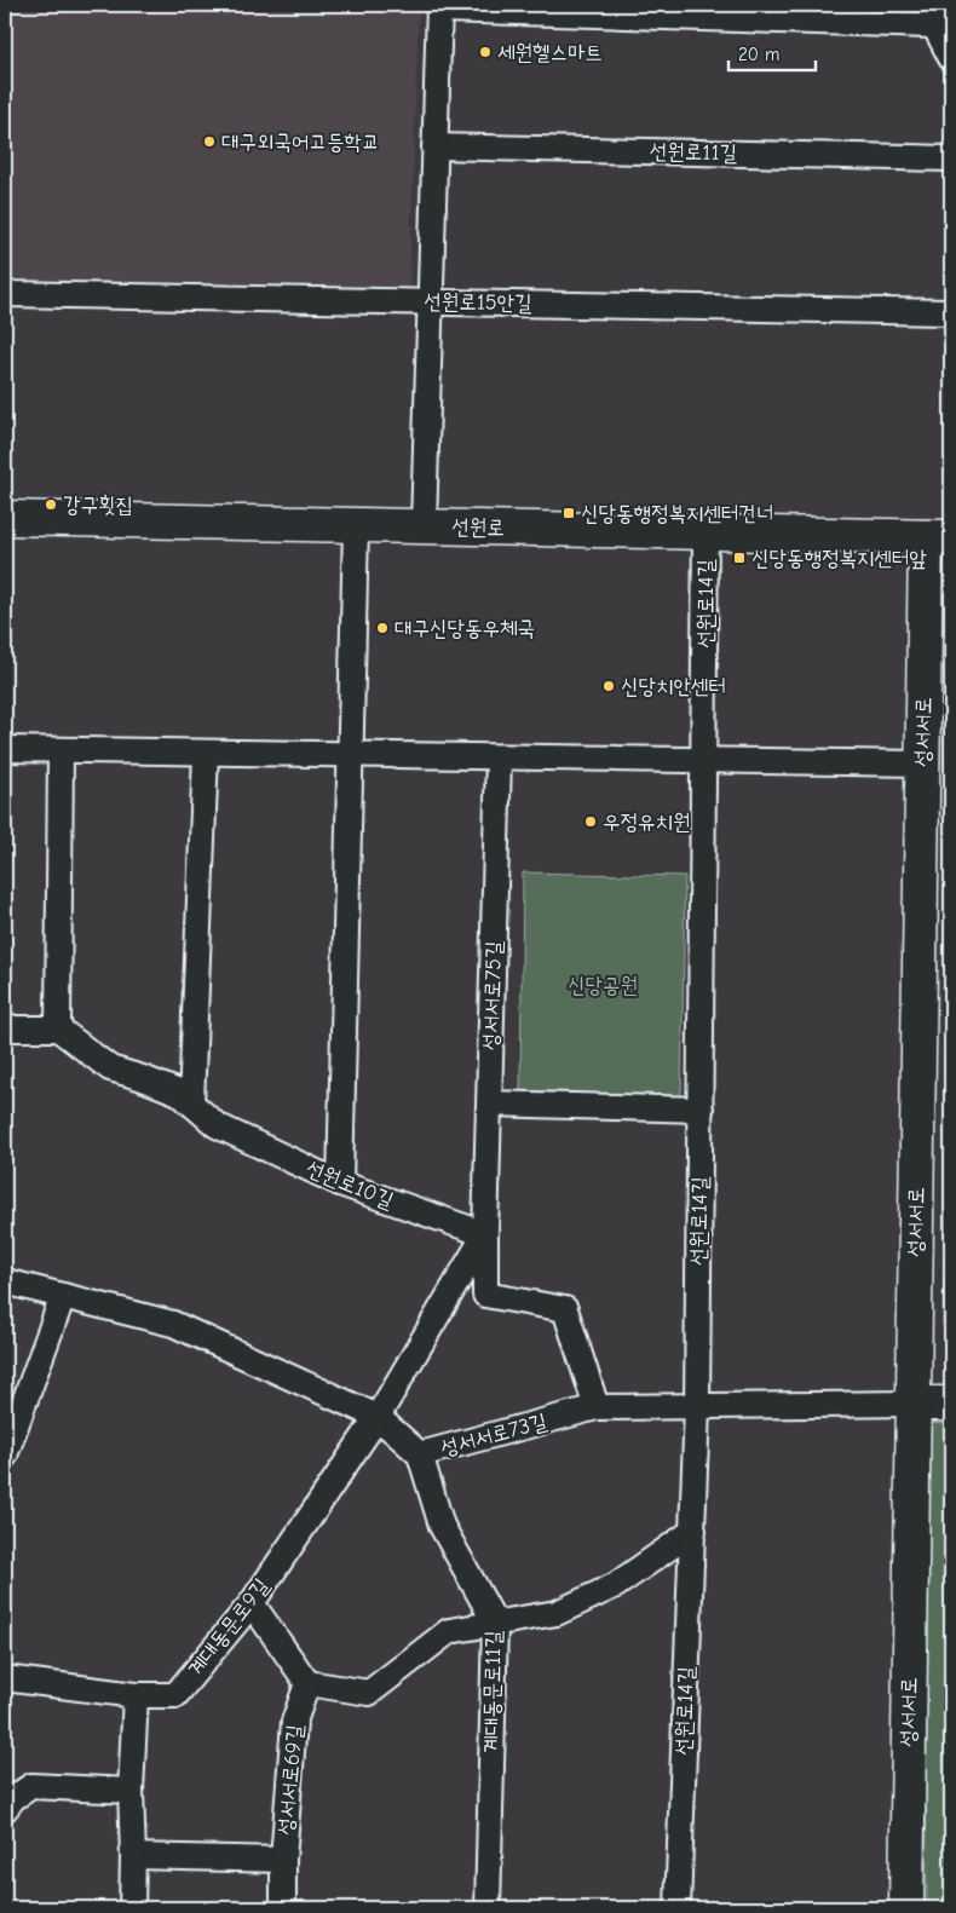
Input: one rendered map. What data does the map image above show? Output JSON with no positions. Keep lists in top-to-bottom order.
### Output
{
  "streets": {
    "main road": ["선원로", "성서서로"],
    "street": [
      "선원로11길",
      "선원로15안길",
      "선원로14길",
      "성서서로75길",
      "선원로10길",
      "성서서로73길",
      "계대동문로9길",
      "계대동문로11길",
      "성서서로69길"
    ]
  },
  "crossings": [
    ["선원로", "선원로14길"],
    ["선원로", "성서서로"],
    ["선원로14길", "성서서로73길"],
    ["성서서로", "성서서로73길"],
    ["성서서로75길", "선원로10길"],
    ["성서서로75길", "계대동문로9길"],
    ["선원로10길", "계대동문로9길"],
    ["성서서로73길", "계대동문로9길"],
    ["성서서로73길", "계대동문로11길"]
  ],
  "parks": ["신당공원"],
  "places": {
    "other": [
      "세원헬스마트",
      "대구외국어고등학교",
      "강구횟집",
      "대구신당동우체국",
      "신당치안센터",
      "우정유치원"
    ],
    "transit": ["신당동행정복지센터건너", "신당동행정복지센터앞"]
  },
  "scale_bar": "20 m"
}
